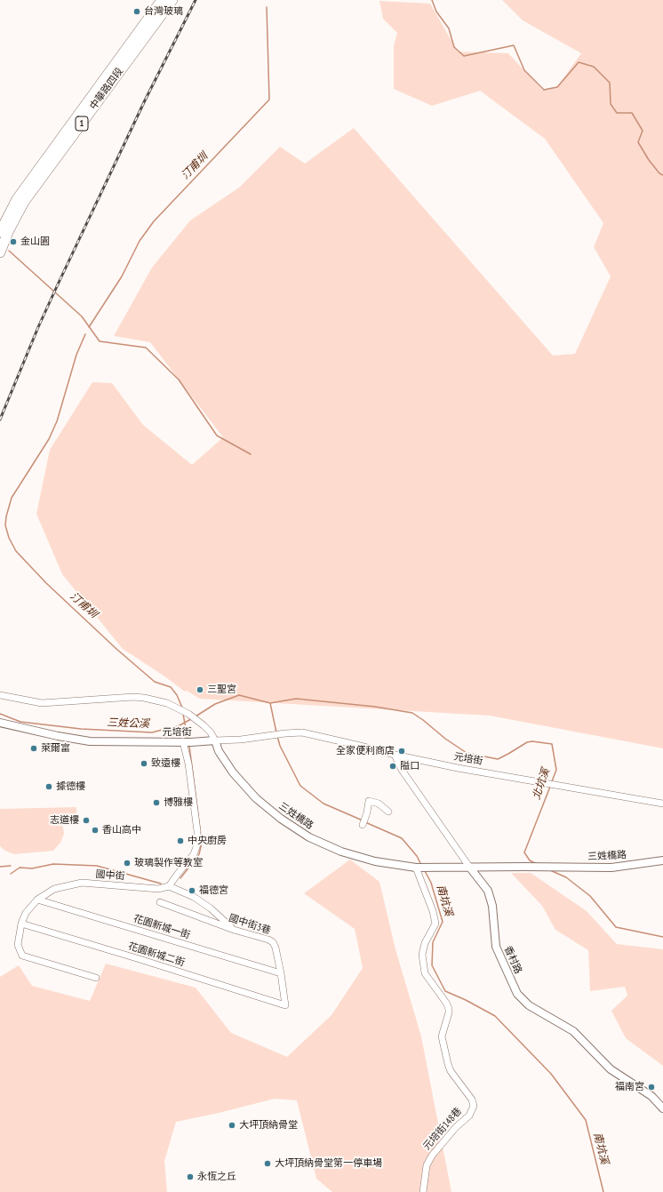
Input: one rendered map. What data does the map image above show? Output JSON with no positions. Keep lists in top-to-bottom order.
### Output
{
  "streets": {
    "main road": ["中華路四段", "1"],
    "street": [
      "元培街",
      "三姓橋路",
      "國中街",
      "國中街3巷",
      "花園新城一街",
      "花園新城二街",
      "香村路",
      "元培街148巷"
    ]
  },
  "crossings": [
    ["元培街", "三姓橋路"],
    ["元培街", "香村路"],
    ["三姓橋路", "香村路"],
    ["三姓橋路", "元培街148巷"],
    ["國中街", "花園新城一街"],
    ["國中街", "花園新城二街"],
    ["國中街3巷", "花園新城一街"],
    ["國中街3巷", "花園新城二街"]
  ],
  "water": [
    "汀甫圳",
    "三姓公溪",
    "北坑溪",
    "南坑溪"
  ],
  "places": [
    "台灣玻璃",
    "金山園",
    "三聖宮",
    "萊爾富",
    "全家便利商店",
    "致遠樓",
    "隘口",
    "據德樓",
    "博雅樓",
    "志道樓",
    "香山高中",
    "中央廚房",
    "玻璃製作等教室",
    "福德宮",
    "福南宮",
    "大坪頂納骨堂",
    "大坪頂納骨堂第一停車場",
    "永恆之丘"
  ]
}
